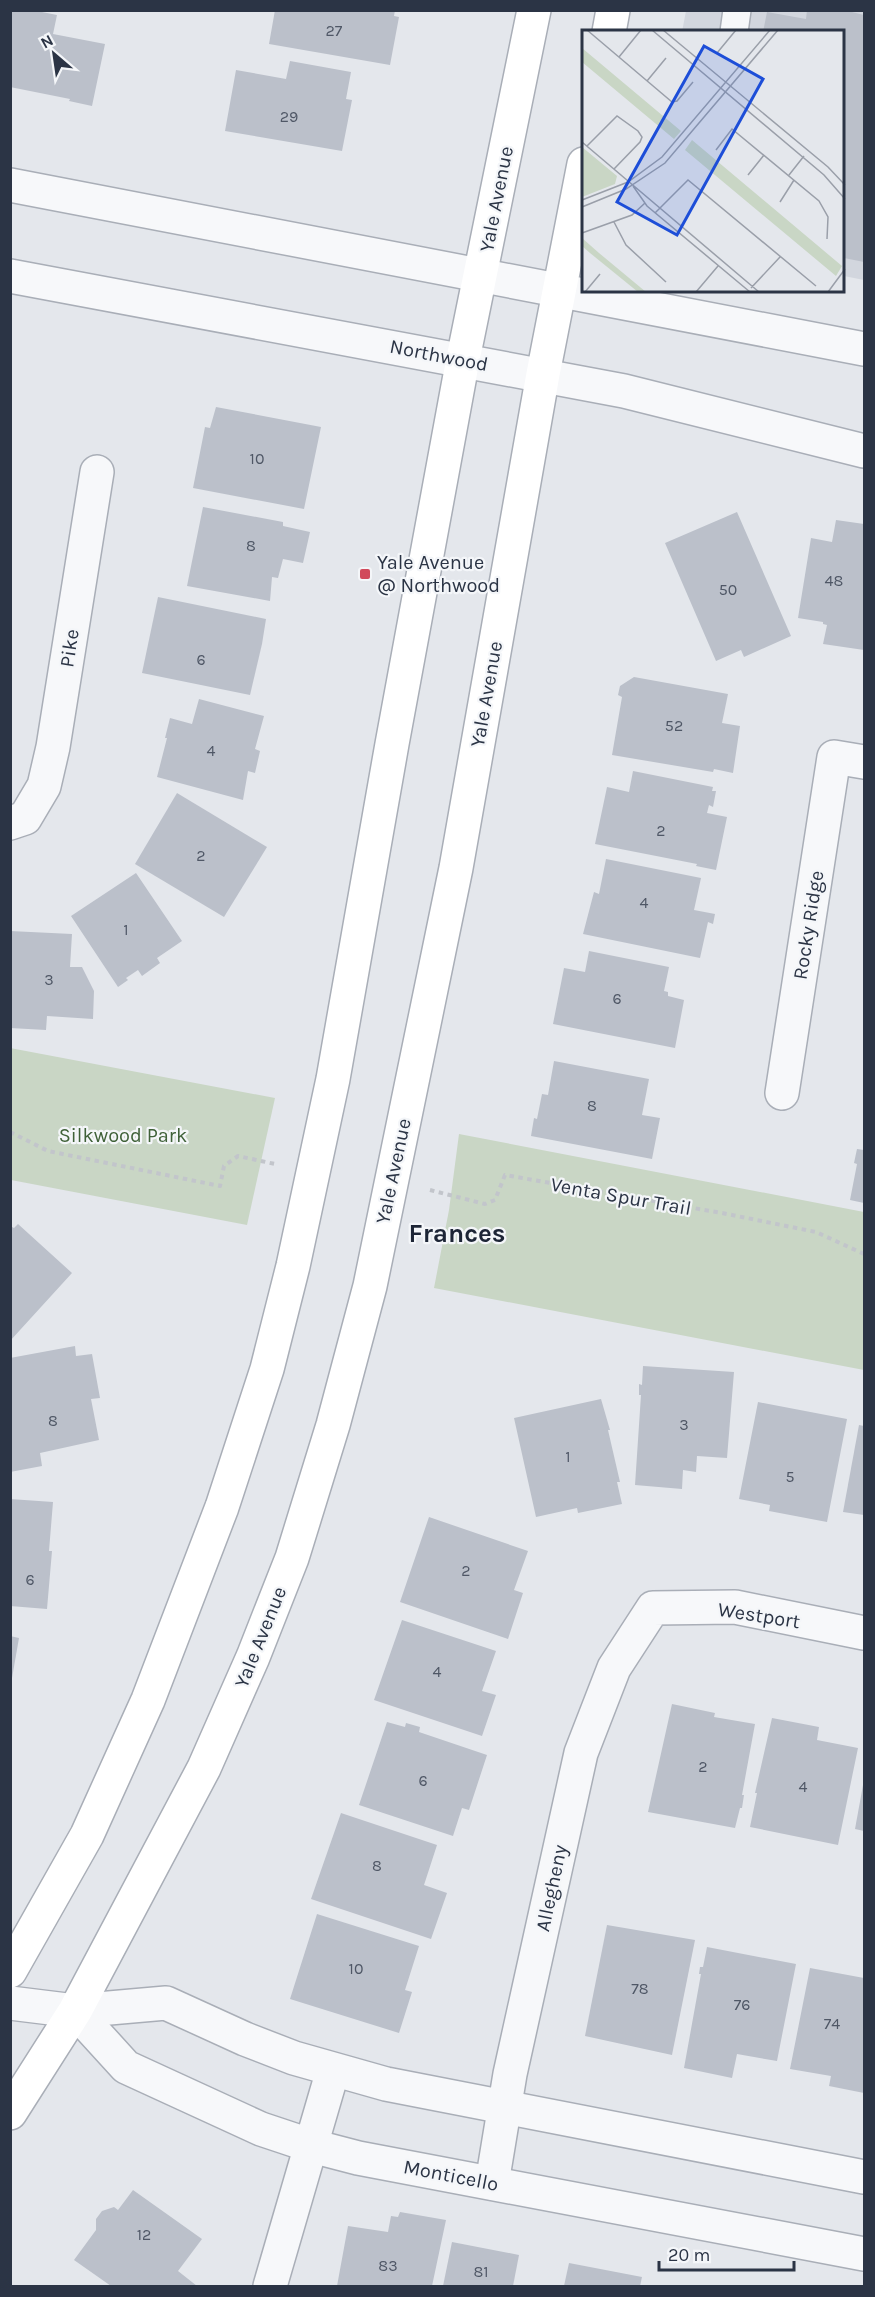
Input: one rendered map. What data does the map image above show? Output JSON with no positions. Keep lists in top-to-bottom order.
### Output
{
  "streets": {
    "main road": ["Yale Avenue"],
    "street": [
      "Northwood",
      "Pike",
      "Rocky Ridge",
      "Westport",
      "Allegheny",
      "Monticello"
    ],
    "path": ["Venta Spur Trail"]
  },
  "crossings": [
    ["Yale Avenue", "Northwood"],
    ["Yale Avenue", "Venta Spur Trail"],
    ["Yale Avenue", "Monticello"],
    ["Westport", "Allegheny"],
    ["Allegheny", "Monticello"]
  ],
  "districts": ["Frances"],
  "parks": ["Silkwood Park"],
  "places": {
    "transit": ["Yale Avenue @ Northwood"]
  },
  "house_numbers": [
    "27",
    "29",
    "10",
    "8",
    "48",
    "50",
    "6",
    "52",
    "4",
    "2",
    "2",
    "4",
    "1",
    "3",
    "6",
    "8",
    "8",
    "3",
    "1",
    "5",
    "2",
    "6",
    "4",
    "2",
    "6",
    "4",
    "8",
    "10",
    "78",
    "76",
    "74",
    "12",
    "83",
    "81"
  ],
  "scale_bar": "20 m",
  "north": "top left"
}
